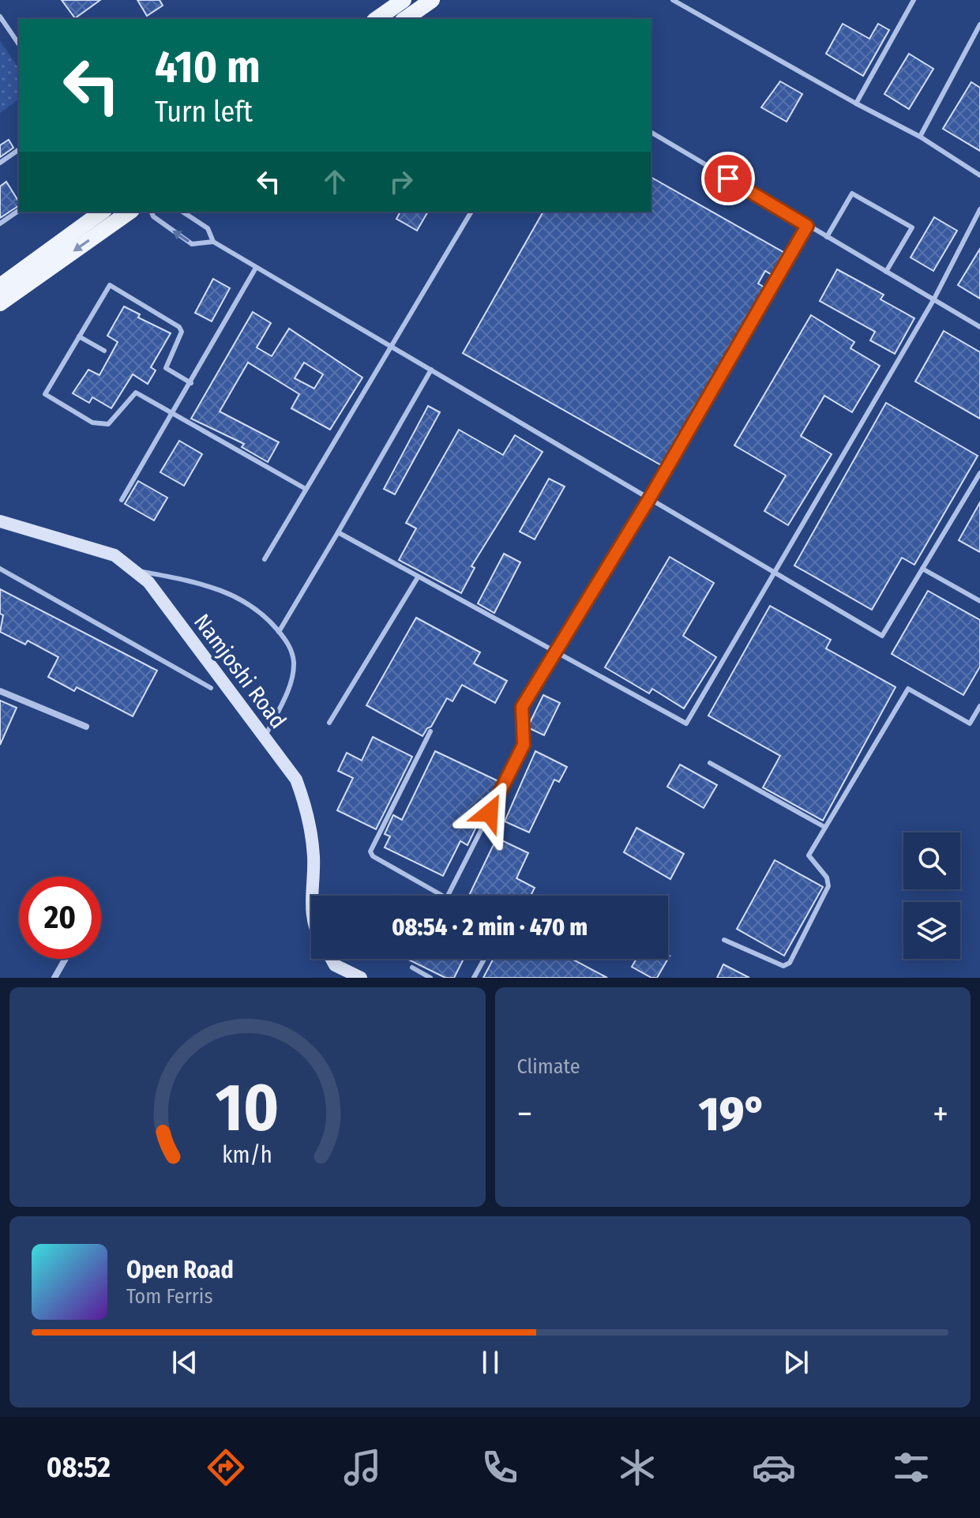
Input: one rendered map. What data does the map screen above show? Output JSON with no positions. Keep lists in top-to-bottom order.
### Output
{
  "streets": {
    "main road": ["Namjoshi Road"]
  },
  "page": {
    "turn": ["410 m", "Turn left"],
    "limit": "20",
    "trip": "08:54 · 2 min · 470 m",
    "tile": "Climate",
    "heat": ["−", "19°", "+"],
    "song": ["Open Road", "Tom Ferris"],
    "tabs": "08:52",
    "gauge": ["10", "km/h"]
  }
}
